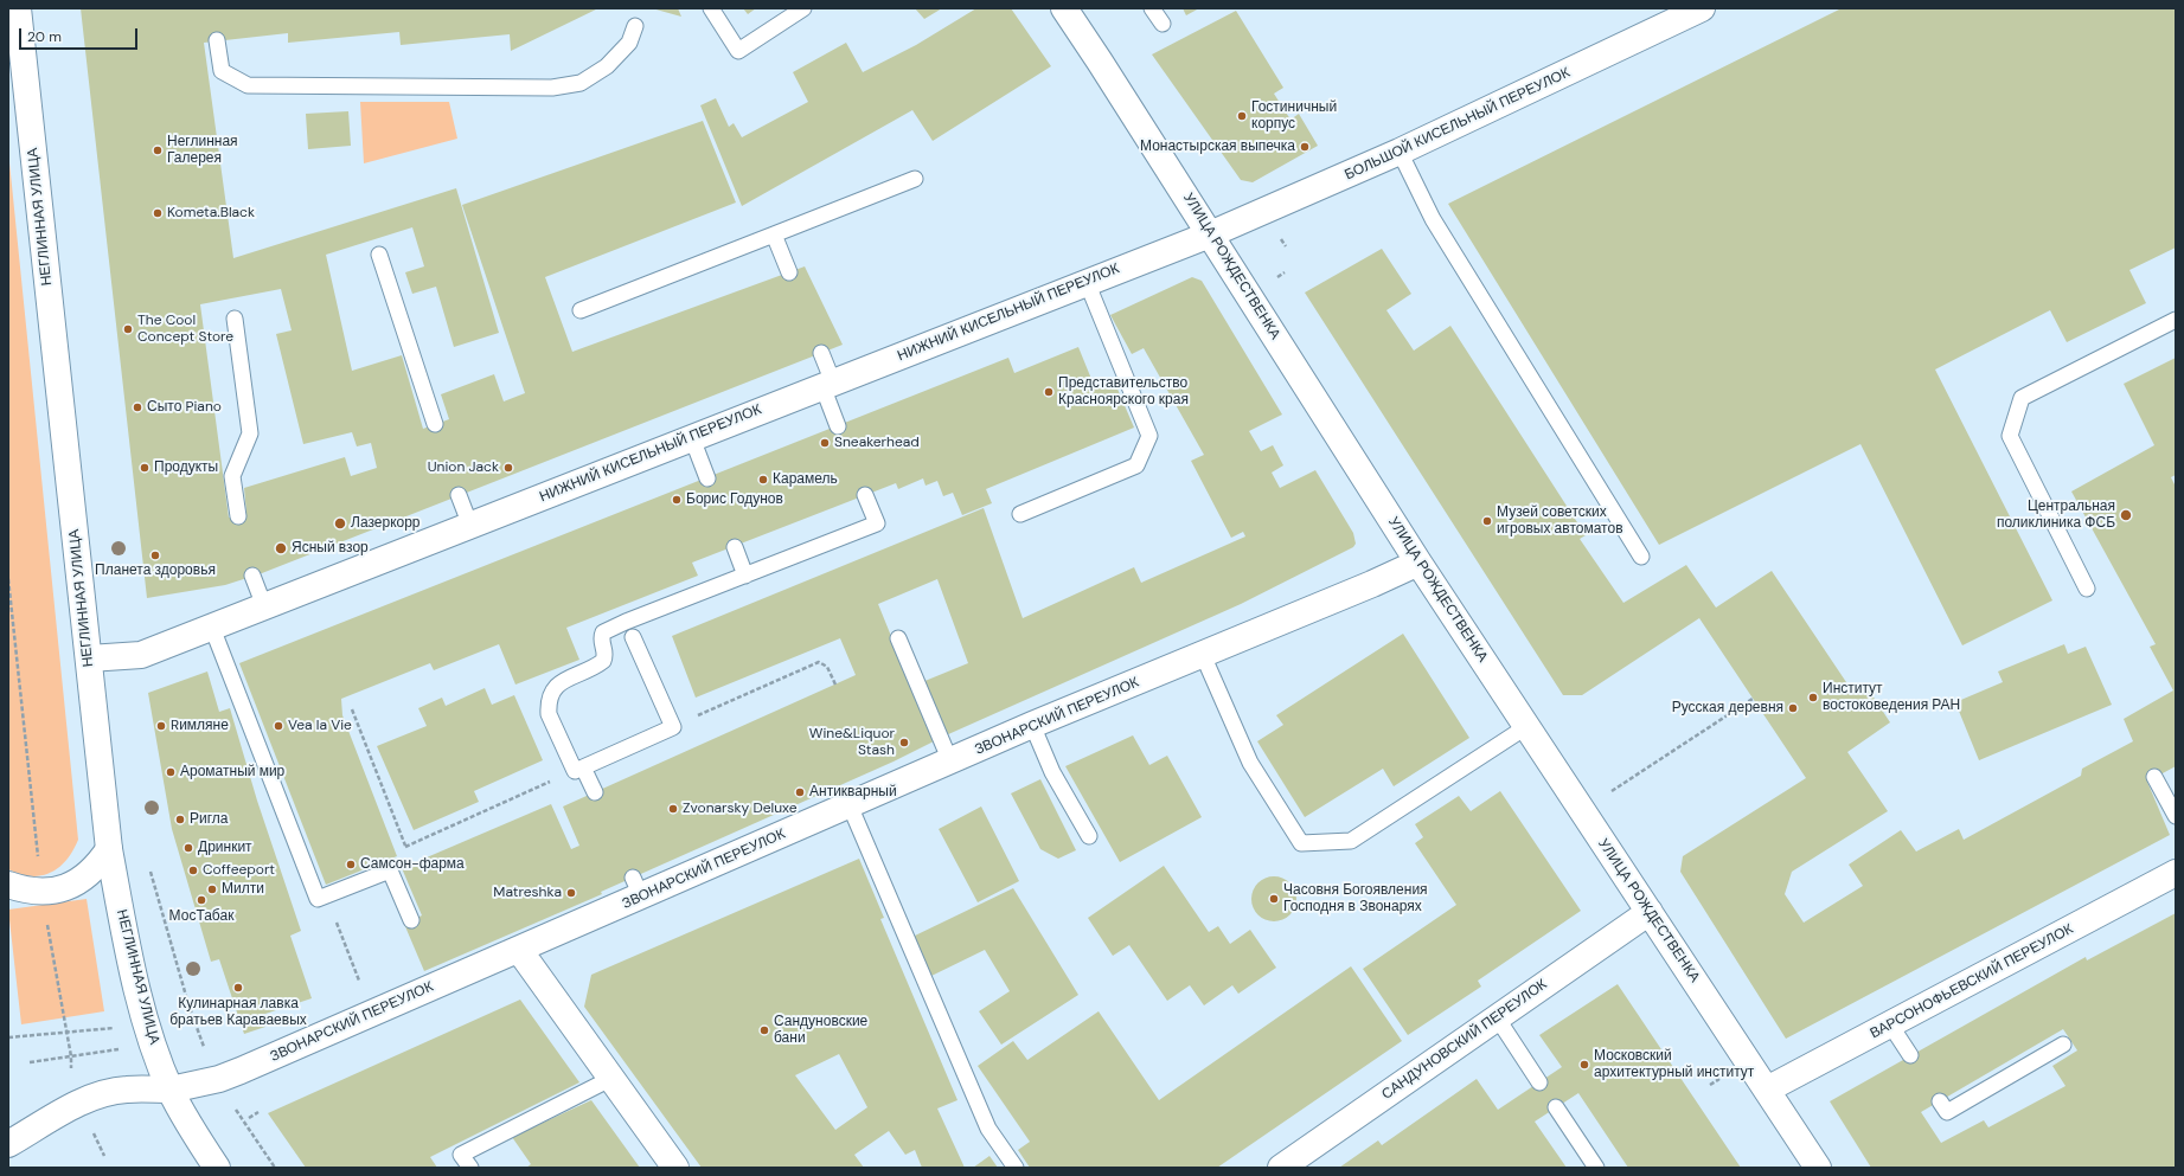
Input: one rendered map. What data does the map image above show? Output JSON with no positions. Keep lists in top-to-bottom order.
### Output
{
  "streets": {
    "street": [
      "БОЛЬШОЙ КИСЕЛЬНЫЙ ПЕРЕУЛОК",
      "НЕГЛИННАЯ УЛИЦА",
      "УЛИЦА РОЖДЕСТВЕНКА",
      "НИЖНИЙ КИСЕЛЬНЫЙ ПЕРЕУЛОК",
      "ЗВОНАРСКИЙ ПЕРЕУЛОК",
      "ВАРСОНОФЬЕВСКИЙ ПЕРЕУЛОК",
      "САНДУНОВСКИЙ ПЕРЕУЛОК"
    ]
  },
  "crossings": [
    ["БОЛЬШОЙ КИСЕЛЬНЫЙ ПЕРЕУЛОК", "УЛИЦА РОЖДЕСТВЕНКА"],
    ["БОЛЬШОЙ КИСЕЛЬНЫЙ ПЕРЕУЛОК", "НИЖНИЙ КИСЕЛЬНЫЙ ПЕРЕУЛОК"],
    ["НЕГЛИННАЯ УЛИЦА", "НИЖНИЙ КИСЕЛЬНЫЙ ПЕРЕУЛОК"],
    ["НЕГЛИННАЯ УЛИЦА", "ЗВОНАРСКИЙ ПЕРЕУЛОК"],
    ["УЛИЦА РОЖДЕСТВЕНКА", "НИЖНИЙ КИСЕЛЬНЫЙ ПЕРЕУЛОК"],
    ["УЛИЦА РОЖДЕСТВЕНКА", "ЗВОНАРСКИЙ ПЕРЕУЛОК"],
    ["УЛИЦА РОЖДЕСТВЕНКА", "ВАРСОНОФЬЕВСКИЙ ПЕРЕУЛОК"],
    ["УЛИЦА РОЖДЕСТВЕНКА", "САНДУНОВСКИЙ ПЕРЕУЛОК"]
  ],
  "places": [
    "Гостиничный корпус",
    "Монастырская выпечка",
    "Неглинная Галерея",
    "Kometa.Black",
    "The Cool Concept Store",
    "Представительство Красноярского края",
    "Сыто Piano",
    "Sneakerhead",
    "Продукты",
    "Union Jack",
    "Карамель",
    "Борис Годунов",
    "Центральная поликлиника ФСБ",
    "Музей советских игровых автоматов",
    "Лазеркорр",
    "Ясный взор",
    "Планета здоровья",
    "Институт востоковедения РАН",
    "Русская деревня",
    "Rимляне",
    "Vea la Vie",
    "Wine&Liquor Stash",
    "Ароматный мир",
    "Антикварный",
    "Zvonarsky Deluxe",
    "Ригла",
    "Дринкит",
    "Самсон-фарма",
    "Coffeeport",
    "Милти",
    "Matreshka",
    "Часовня Богоявления Господня в Звонарях",
    "МосТабак",
    "Кулинарная лавка братьев Караваевых",
    "Сандуновские бани",
    "Московский архитектурный институт"
  ],
  "scale_bar": "20 m"
}
